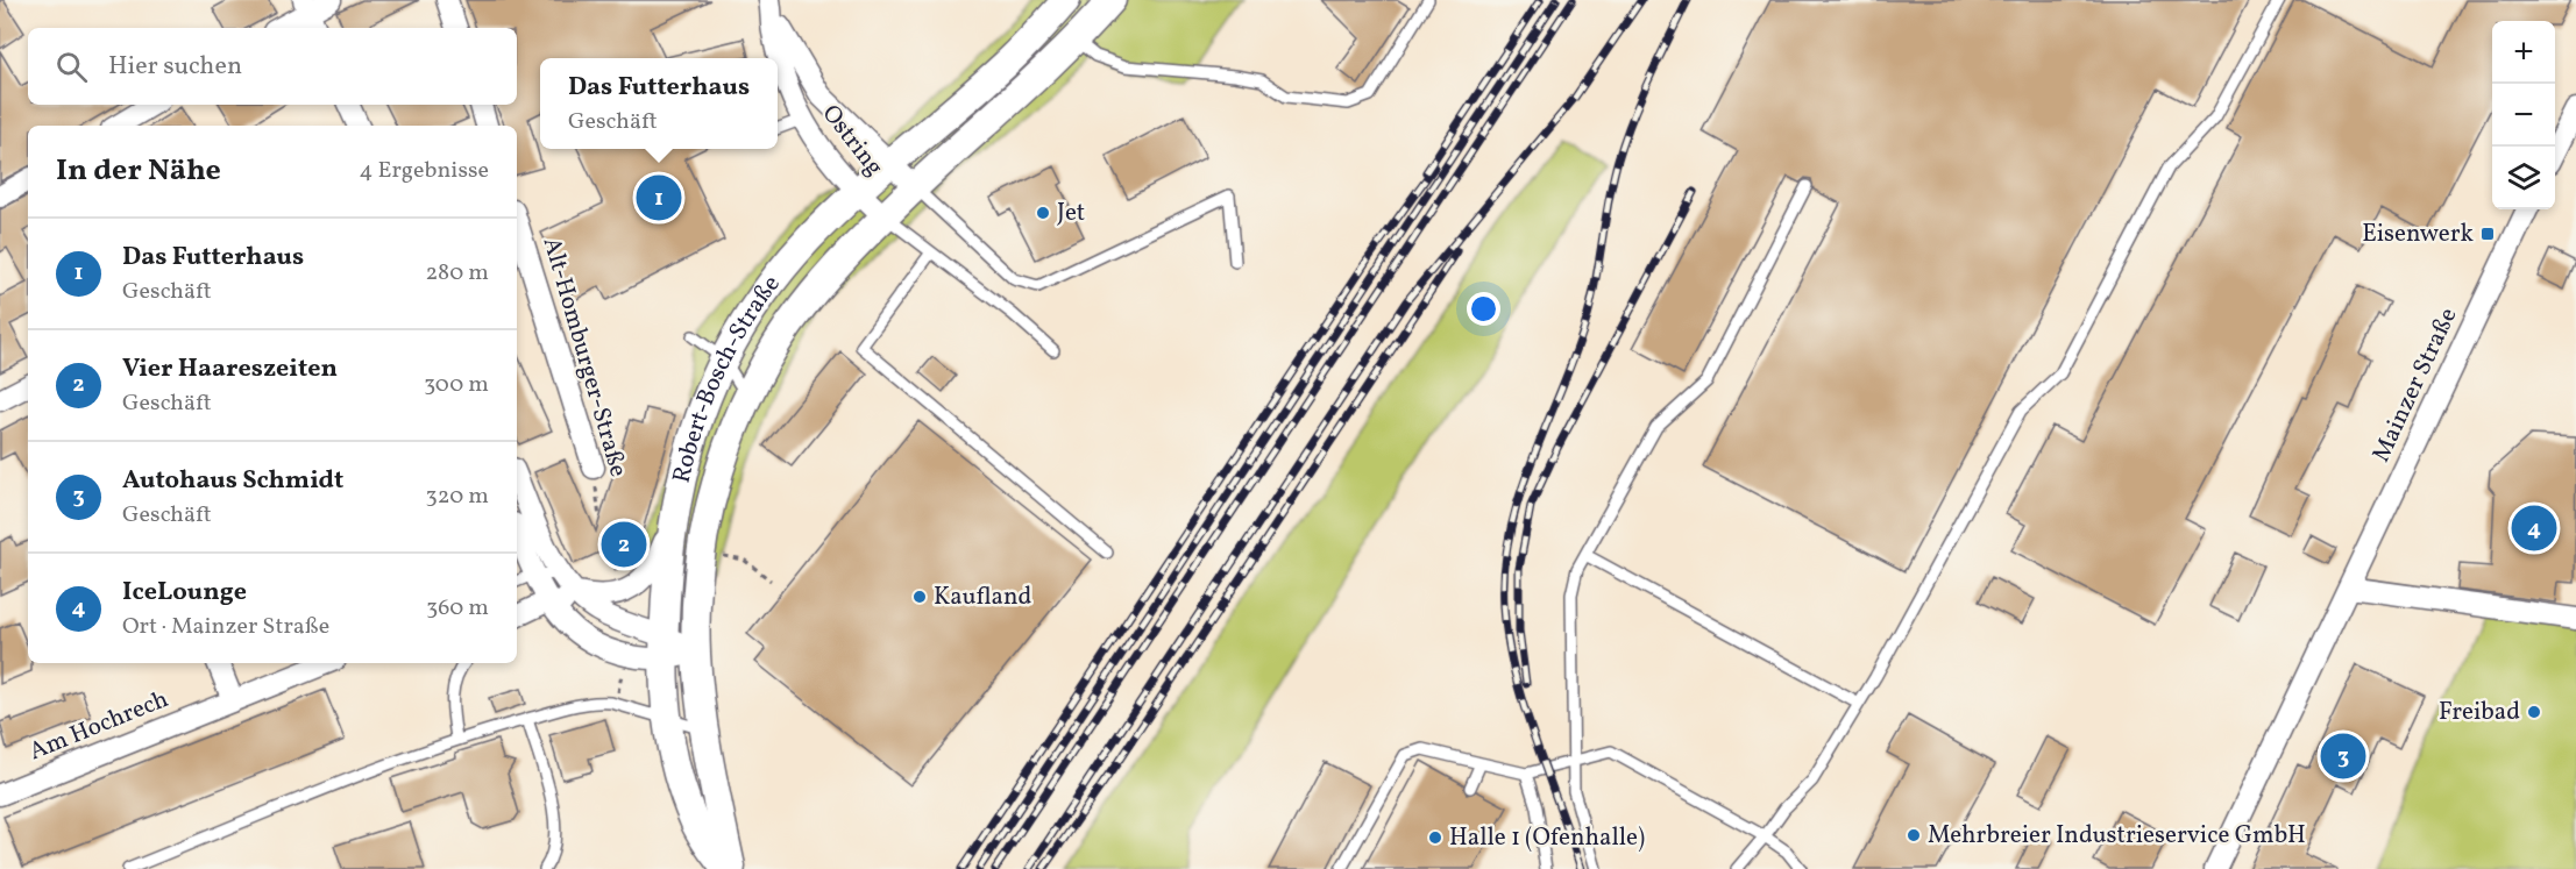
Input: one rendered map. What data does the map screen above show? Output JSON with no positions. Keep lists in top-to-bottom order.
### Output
{
  "streets": {
    "main road": ["Robert-Bosch-Straße"],
    "street": [
      "Ostring",
      "Alt-Homburger-Straße",
      "Mainzer Straße",
      "Am Hochrech"
    ]
  },
  "crossings": [
    ["Ostring", "Robert-Bosch-Straße"]
  ],
  "places": {
    "other": [
      "Jet",
      "Kaufland",
      "Freibad",
      "Mehrbreier Industrieservice GmbH",
      "Halle 1 (Ofenhalle)"
    ],
    "transit": ["Eisenwerk"]
  },
  "page": {
    "map_buttons": ["+", "−"],
    "search": "Hier suchen",
    "popup": ["Das Futterhaus", "Geschäft"],
    "heading": ["In der Nähe", "4 Ergebnisse"],
    "pins": [
      "1",
      "4",
      "2",
      "3"
    ],
    "list": [
      {
        "mark": "1",
        "name": "Das Futterhaus",
        "note": "Geschäft",
        "value": "280 m"
      },
      {
        "mark": "2",
        "name": "Vier Haareszeiten",
        "note": "Geschäft",
        "value": "300 m"
      },
      {
        "mark": "3",
        "name": "Autohaus Schmidt",
        "note": "Geschäft",
        "value": "320 m"
      },
      {
        "mark": "4",
        "name": "IceLounge",
        "note": "Ort · Mainzer Straße",
        "value": "360 m"
      }
    ]
  }
}
